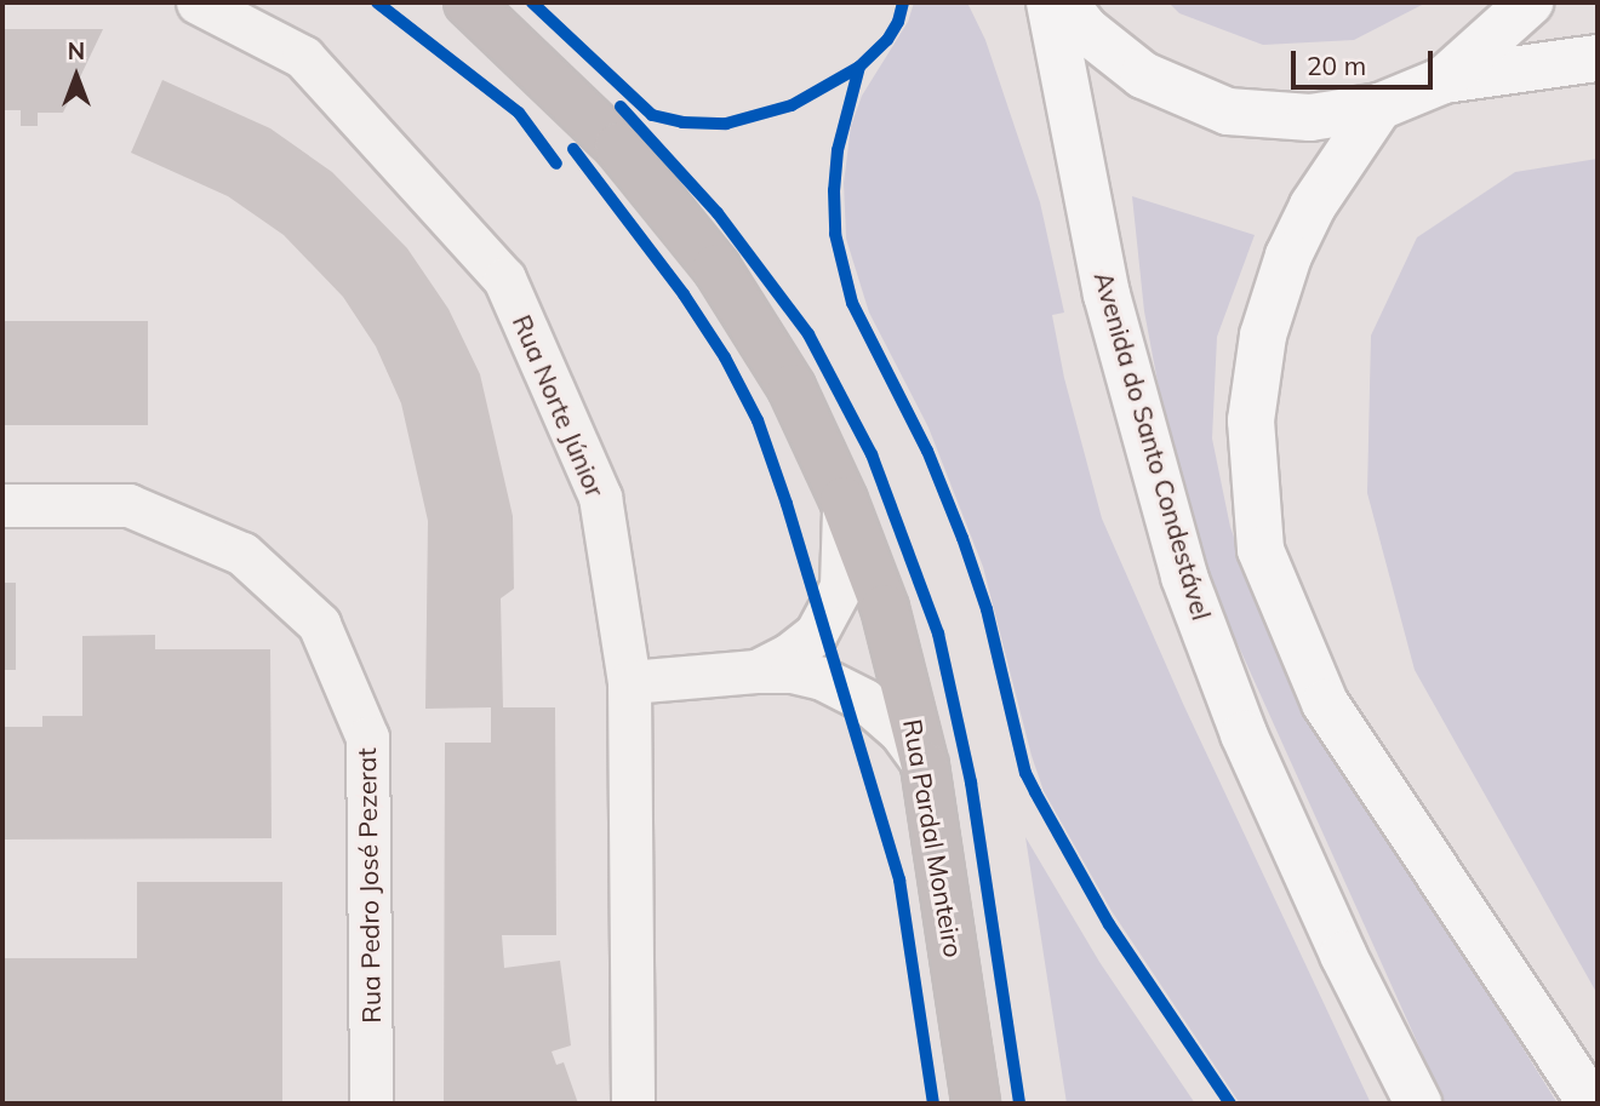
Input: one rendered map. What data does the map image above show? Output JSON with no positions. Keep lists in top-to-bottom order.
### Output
{
  "streets": {
    "main road": ["Avenida do Santo Condestável"],
    "street": ["Rua Norte Júnior", "Rua Pardal Monteiro", "Rua Pedro José Pezerat"]
  },
  "scale_bar": "20 m",
  "north": "top"
}
